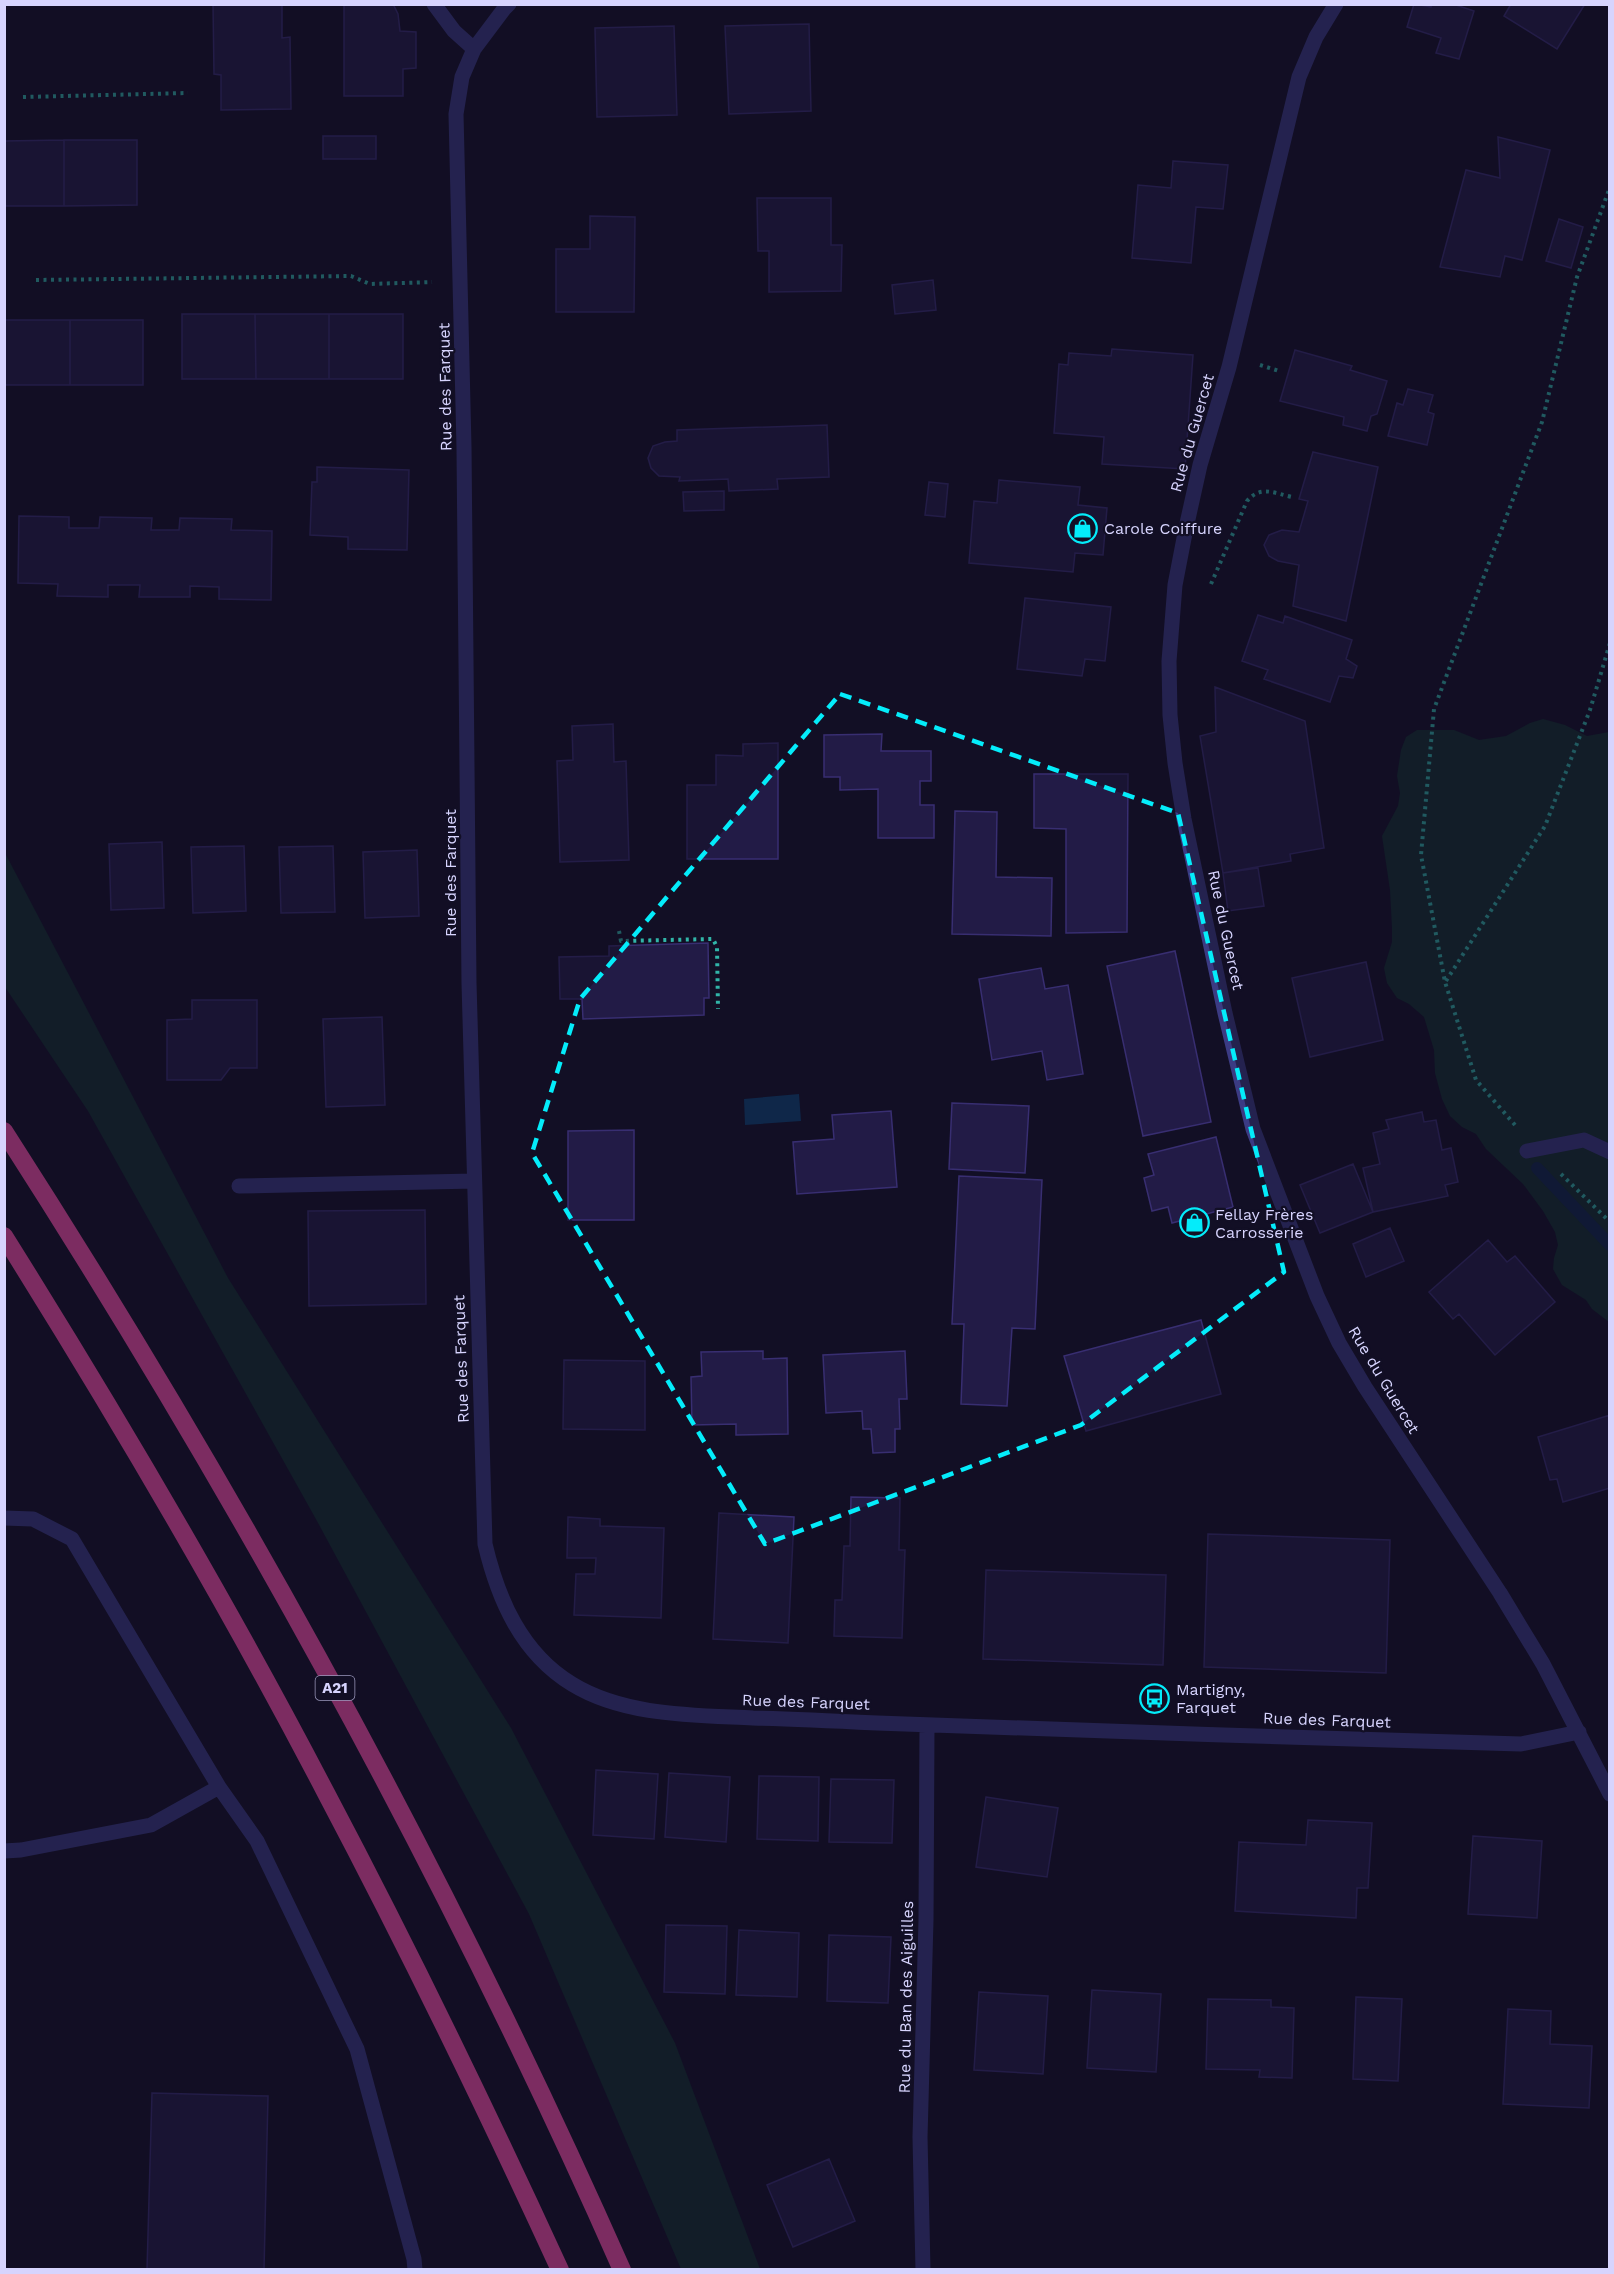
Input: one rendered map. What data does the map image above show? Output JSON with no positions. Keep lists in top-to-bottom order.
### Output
{
  "streets": {
    "highway": ["A21"],
    "street": ["Rue des Farquet", "Rue du Guercet", "Rue du Ban des Aiguilles"]
  },
  "crossings": [
    ["Rue des Farquet", "Rue du Guercet"],
    ["Rue des Farquet", "Rue du Ban des Aiguilles"]
  ],
  "places": {
    "shop": ["Carole Coiffure", "Fellay Frères Carrosserie"],
    "bus stop": ["Martigny, Farquet"]
  }
}
